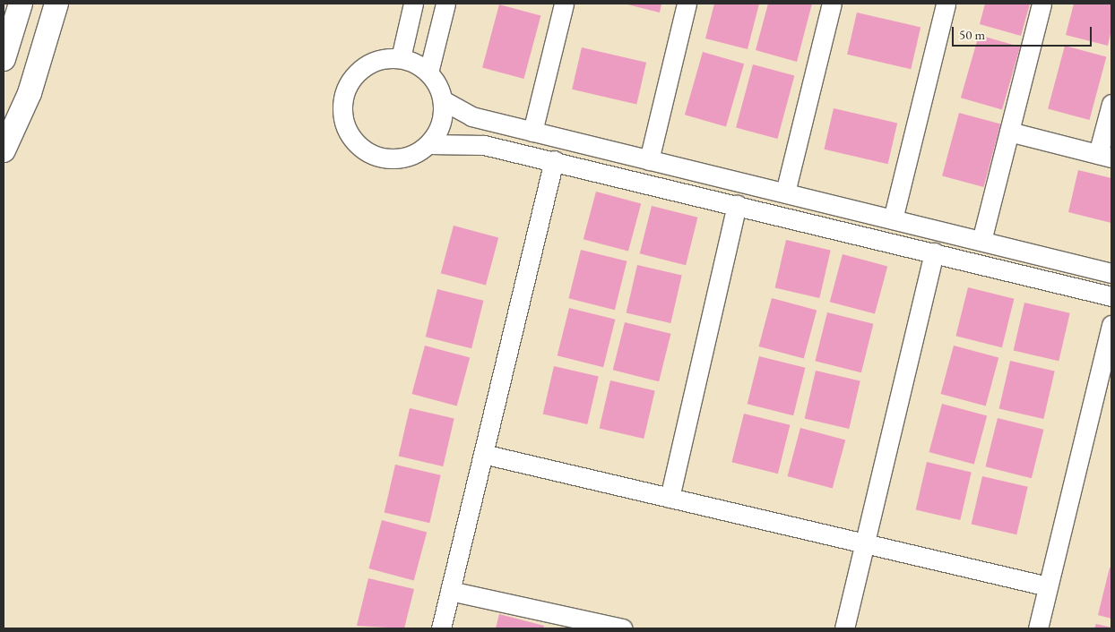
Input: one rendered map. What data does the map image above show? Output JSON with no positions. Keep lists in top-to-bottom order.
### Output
{
  "scale_bar": "50 m"
}
